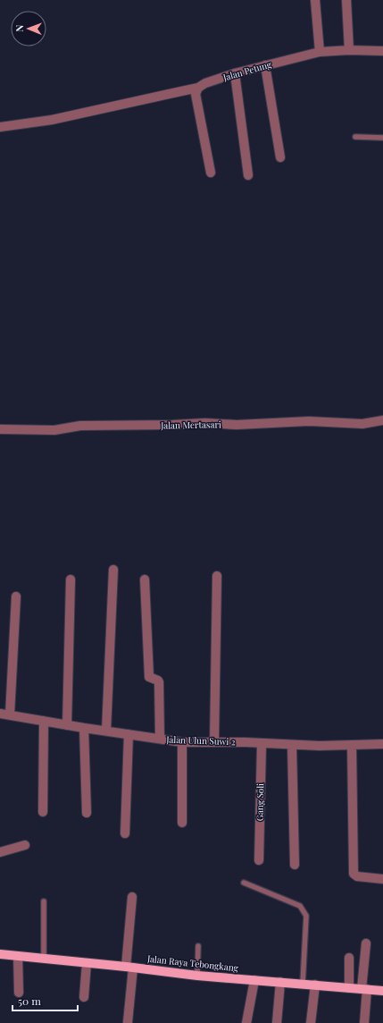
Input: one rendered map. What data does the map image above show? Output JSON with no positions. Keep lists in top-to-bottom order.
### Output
{
  "streets": {
    "main road": ["Jalan Raya Tebongkang"],
    "street": [
      "Jalan Petung",
      "Jalan Mertasari",
      "Jalan Ulun Suwi 2",
      "Gang Soli"
    ]
  },
  "crossings": [
    ["Jalan Ulun Suwi 2", "Gang Soli"]
  ],
  "scale_bar": "50 m",
  "north": "left"
}
